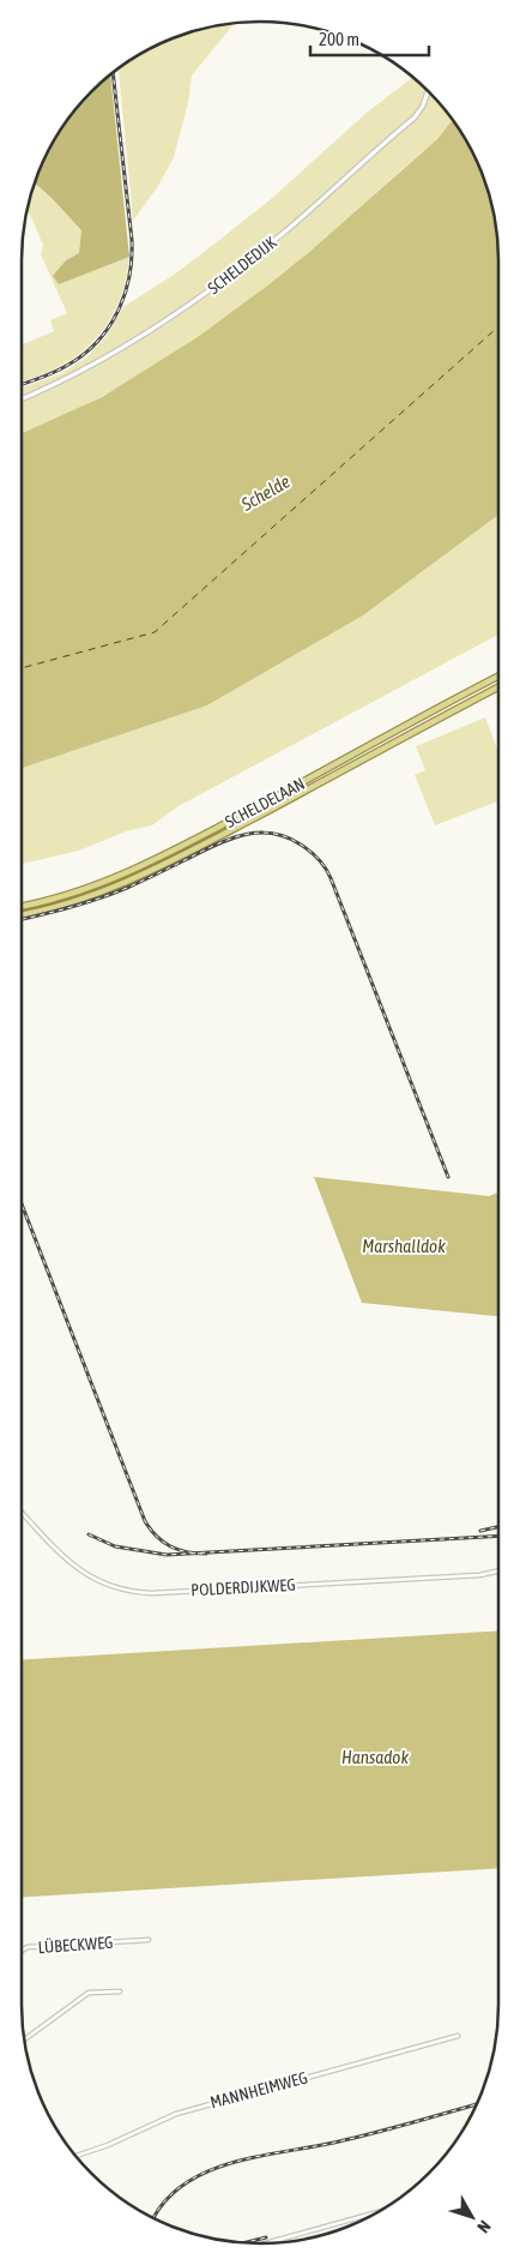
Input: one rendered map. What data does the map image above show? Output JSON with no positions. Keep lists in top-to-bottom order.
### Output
{
  "streets": {
    "main road": ["SCHELDELAAN"],
    "street": [
      "SCHELDEDIJK",
      "POLDERDIJKWEG",
      "LÜBECKWEG",
      "MANNHEIMWEG"
    ]
  },
  "water": ["Schelde", "Marshalldok", "Hansadok"],
  "scale_bar": "200 m",
  "north": "bottom right"
}
